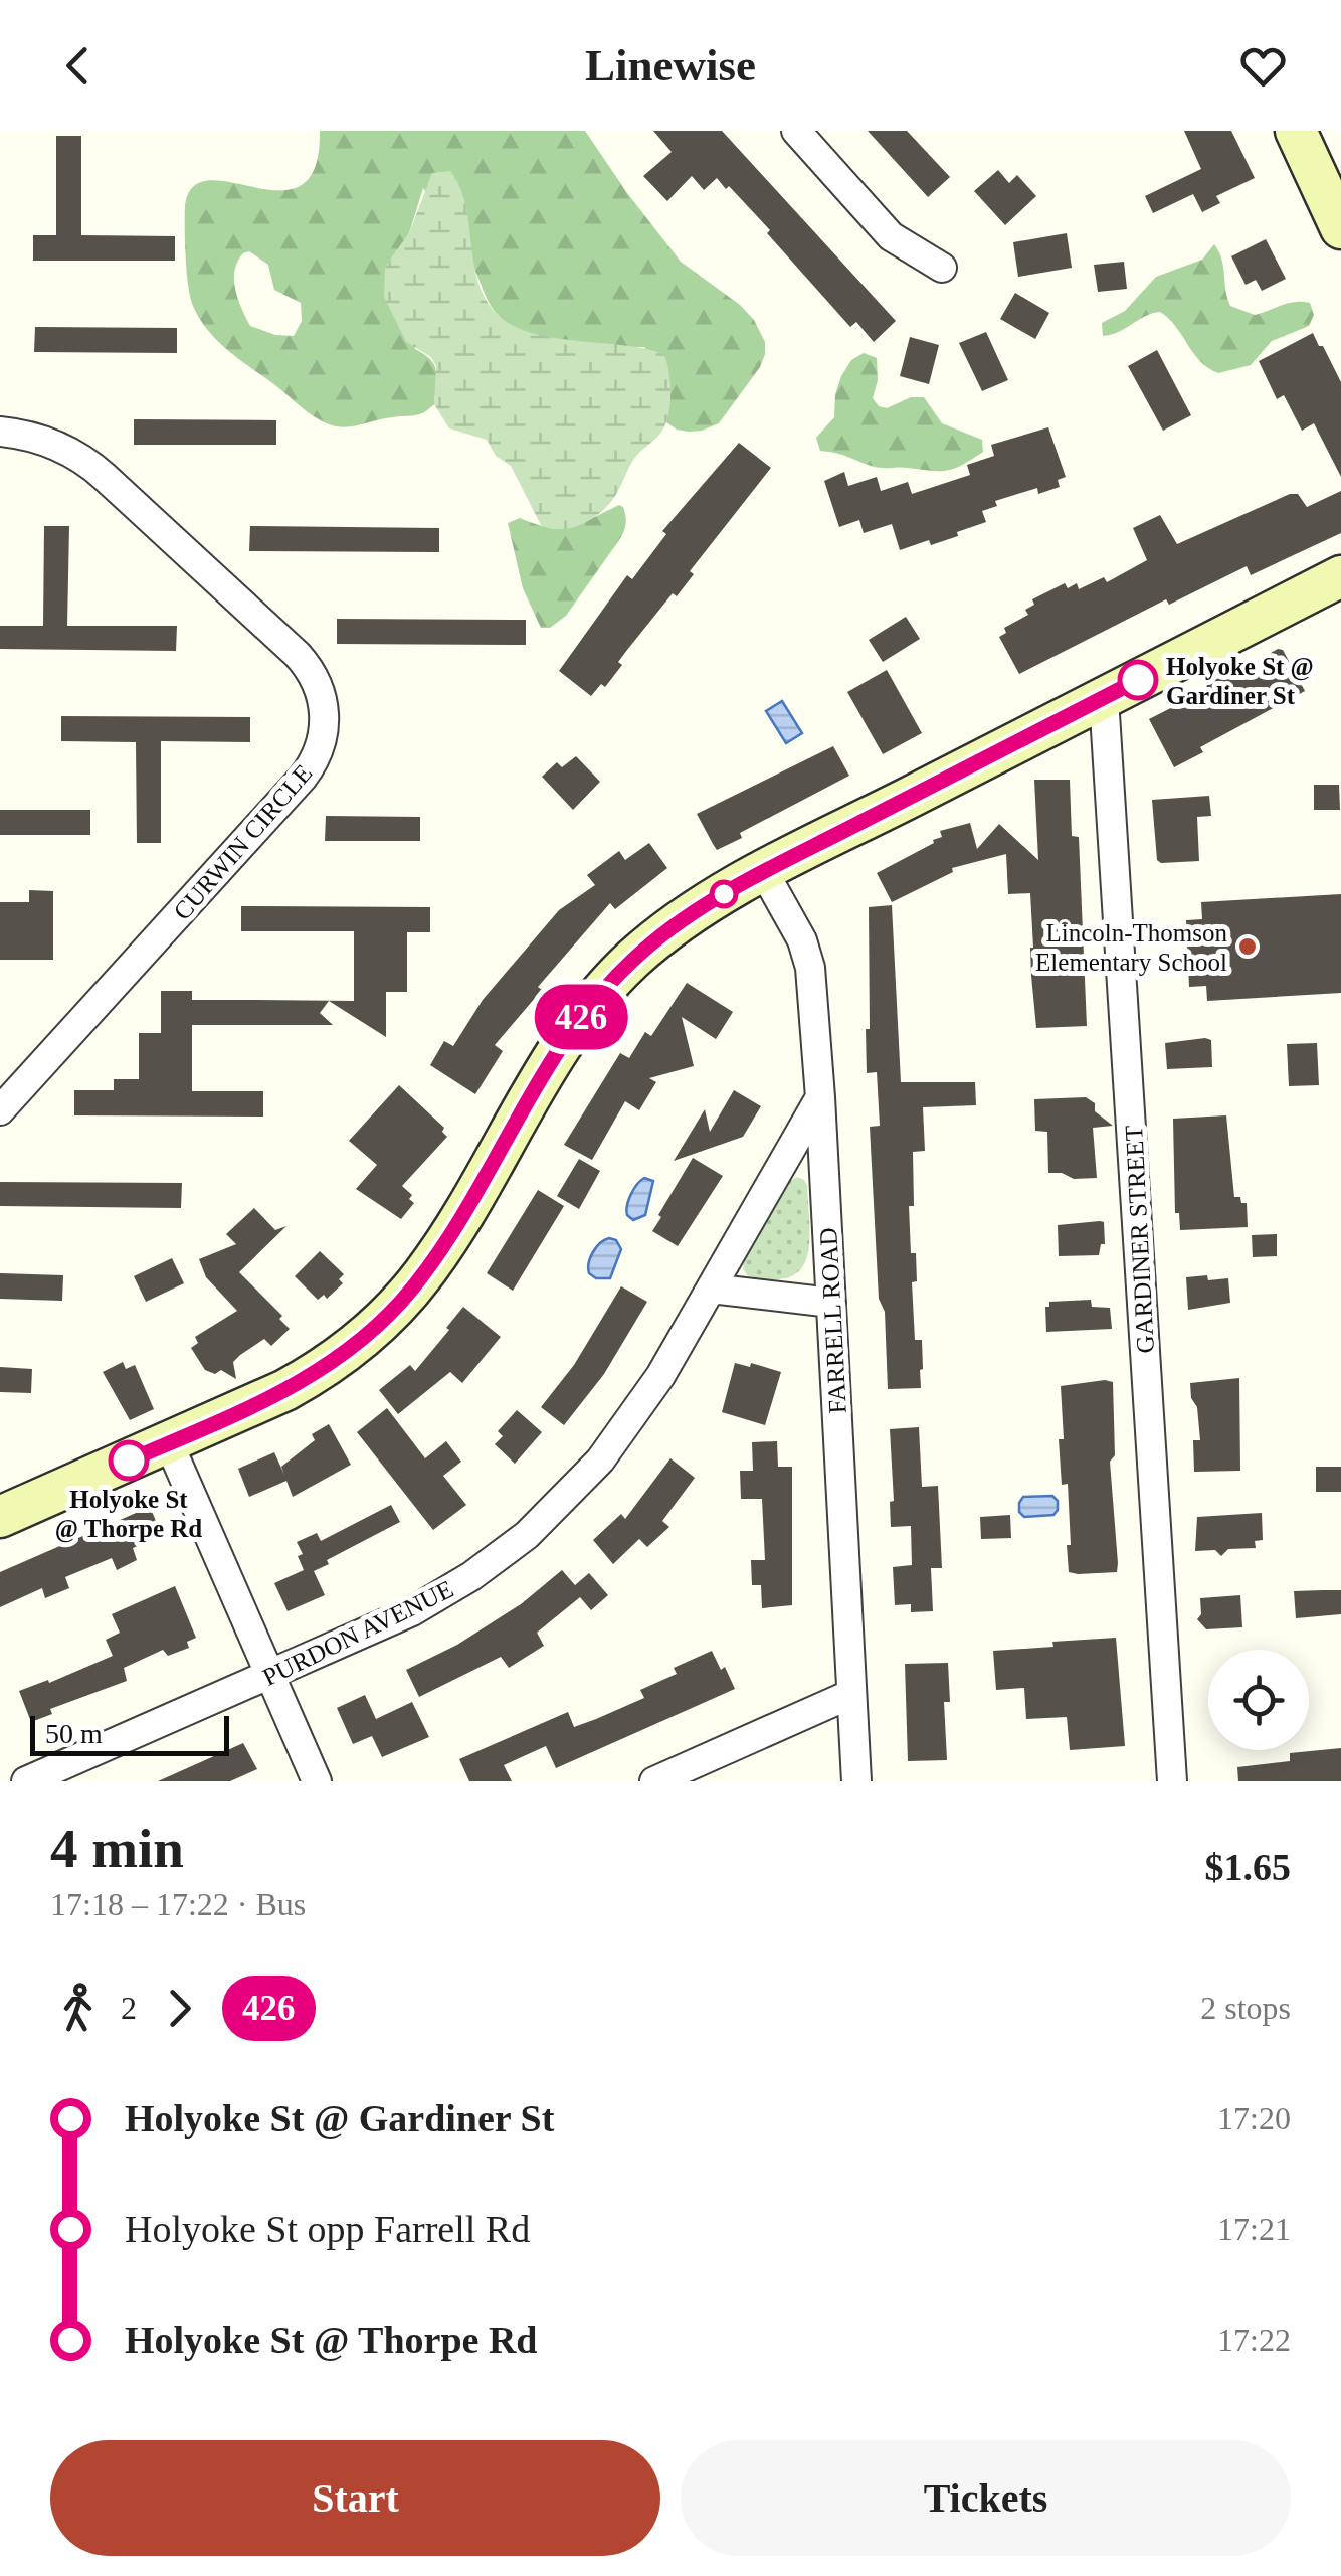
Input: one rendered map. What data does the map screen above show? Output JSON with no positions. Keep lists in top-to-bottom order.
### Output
{
  "streets": {
    "street": [
      "CURWIN CIRCLE",
      "GARDINER STREET",
      "FARRELL ROAD",
      "PURDON AVENUE"
    ]
  },
  "crossings": [
    ["FARRELL ROAD", "PURDON AVENUE"]
  ],
  "places": ["Holyoke St @ Gardiner St", "Lincoln-Thomson Elementary School", "Holyoke St @ Thorpe Rd"],
  "lines": ["bus line 426"],
  "scale_bar": "50 m",
  "page": {
    "header": "Linewise",
    "on_map": "426",
    "scale": "50 m",
    "heading": ["4 min", "17:18 – 17:22 · Bus", "$1.65"],
    "legs": ["2", "426", "2 stops"],
    "list": [
      {
        "name": "Holyoke St @ Gardiner St",
        "value": "17:20"
      },
      {
        "name": "Holyoke St opp Farrell Rd",
        "value": "17:21"
      },
      {
        "name": "Holyoke St @ Thorpe Rd",
        "value": "17:22"
      }
    ],
    "buttons": ["Start", "Tickets"]
  }
}
